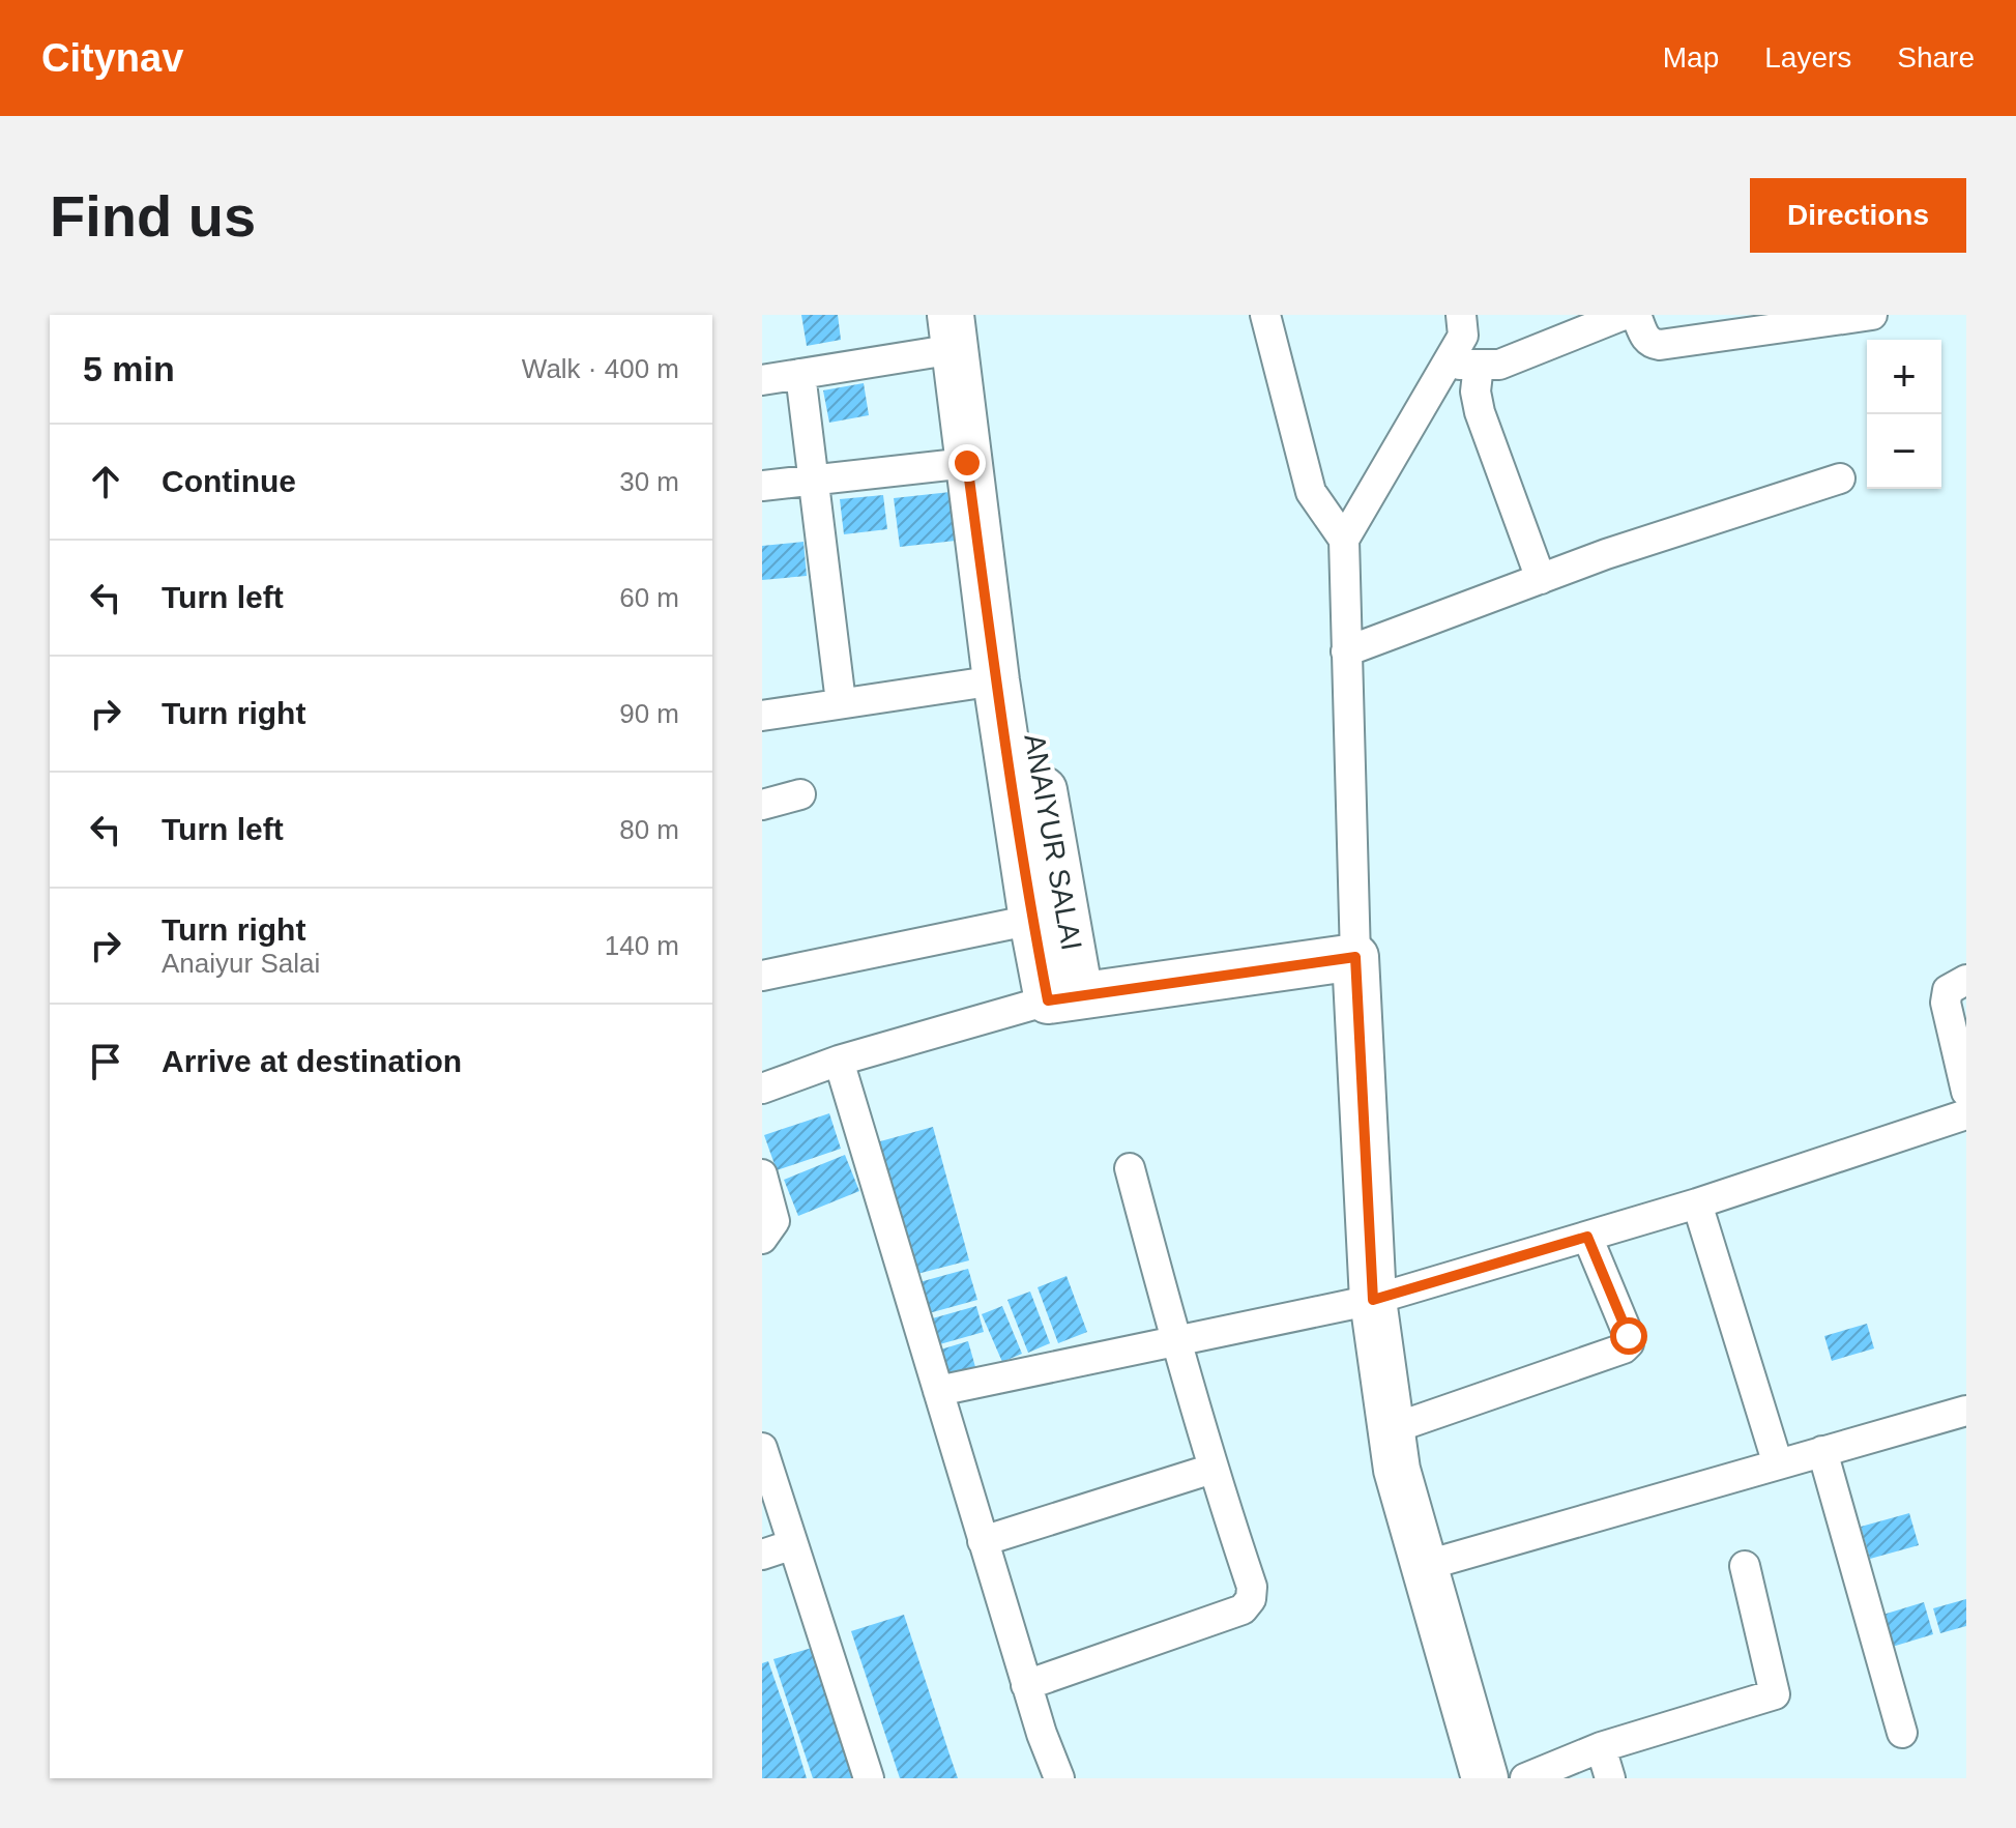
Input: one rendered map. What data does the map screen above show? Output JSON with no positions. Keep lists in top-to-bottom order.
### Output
{
  "streets": {
    "main road": ["ANAIYUR SALAI"]
  },
  "page": {
    "header": "Citynav",
    "nav": ["Map", "Layers", "Share"],
    "buttons": "Directions",
    "title": "Find us",
    "heading": ["5 min", "Walk · 400 m"],
    "map_buttons": ["+", "−"],
    "list": [
      ["Continue", "30 m"],
      ["Turn left", "60 m"],
      ["Turn right", "90 m"],
      ["Turn left", "80 m"],
      ["Turn right", "Anaiyur Salai", "140 m"],
      "Arrive at destination"
    ]
  }
}
